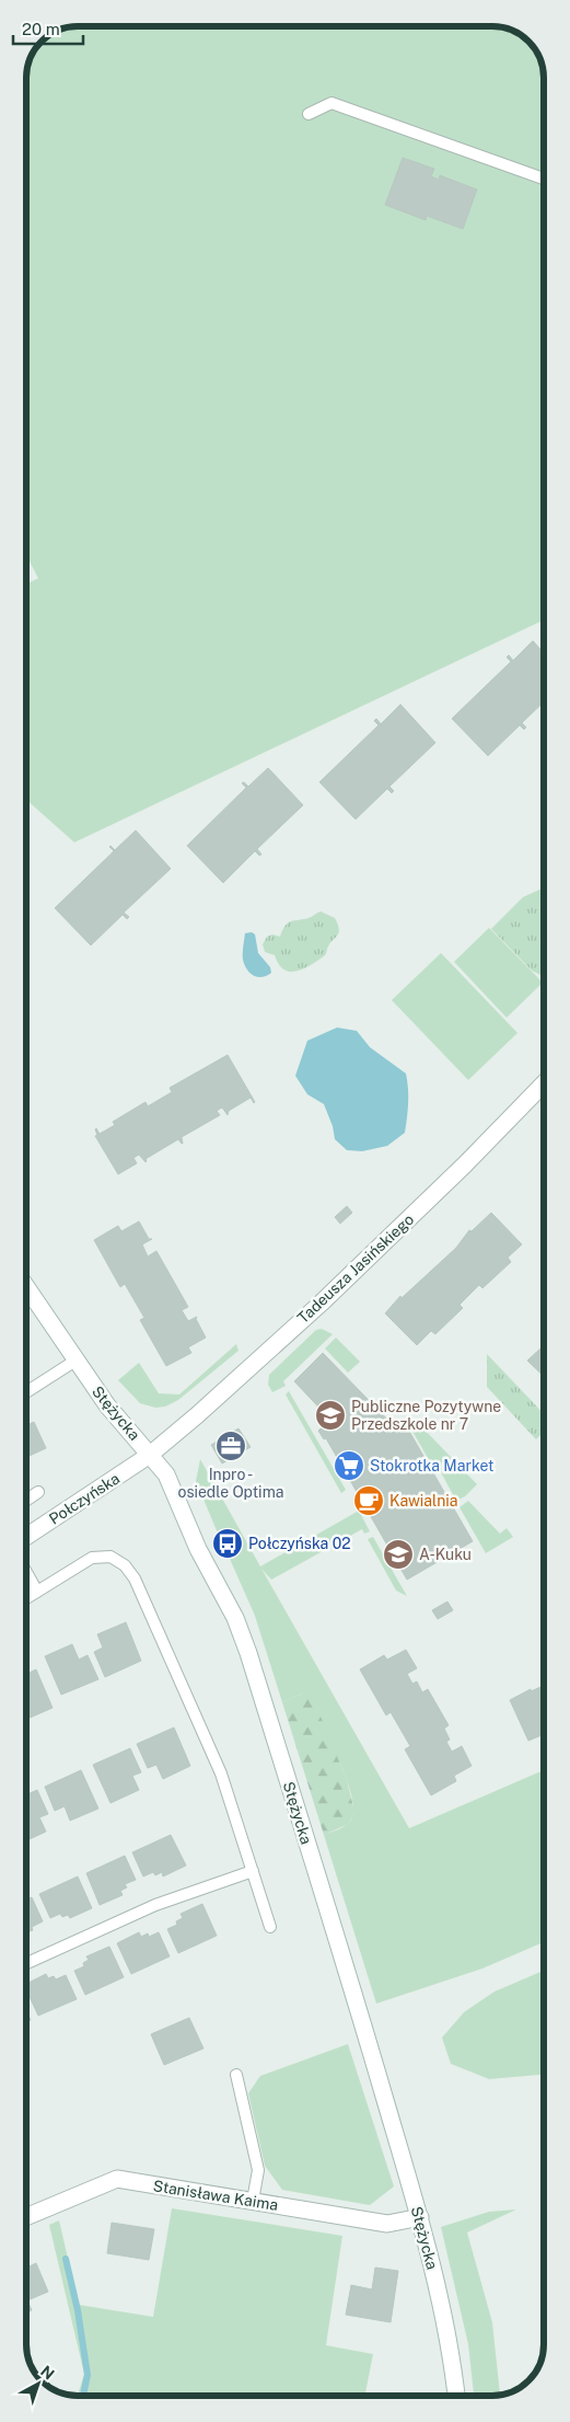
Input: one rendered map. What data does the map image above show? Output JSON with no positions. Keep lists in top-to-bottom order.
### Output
{
  "streets": {
    "street": [
      "Tadeusza Jasińskiego",
      "Stężycka",
      "Połczyńska",
      "Stanisława Kaima"
    ]
  },
  "crossings": [
    ["Tadeusza Jasińskiego", "Stężycka"],
    ["Tadeusza Jasińskiego", "Połczyńska"],
    ["Stężycka", "Połczyńska"],
    ["Stężycka", "Stanisława Kaima"]
  ],
  "places": {
    "school or university": ["Publiczne Pozytywne Przedszkole nr 7", "A-Kuku"],
    "office": ["Inpro - osiedle Optima"],
    "supermarket": ["Stokrotka Market"],
    "cafe": ["Kawialnia"],
    "bus stop": ["Połczyńska 02"]
  },
  "scale_bar": "20 m",
  "north": "top right"
}
